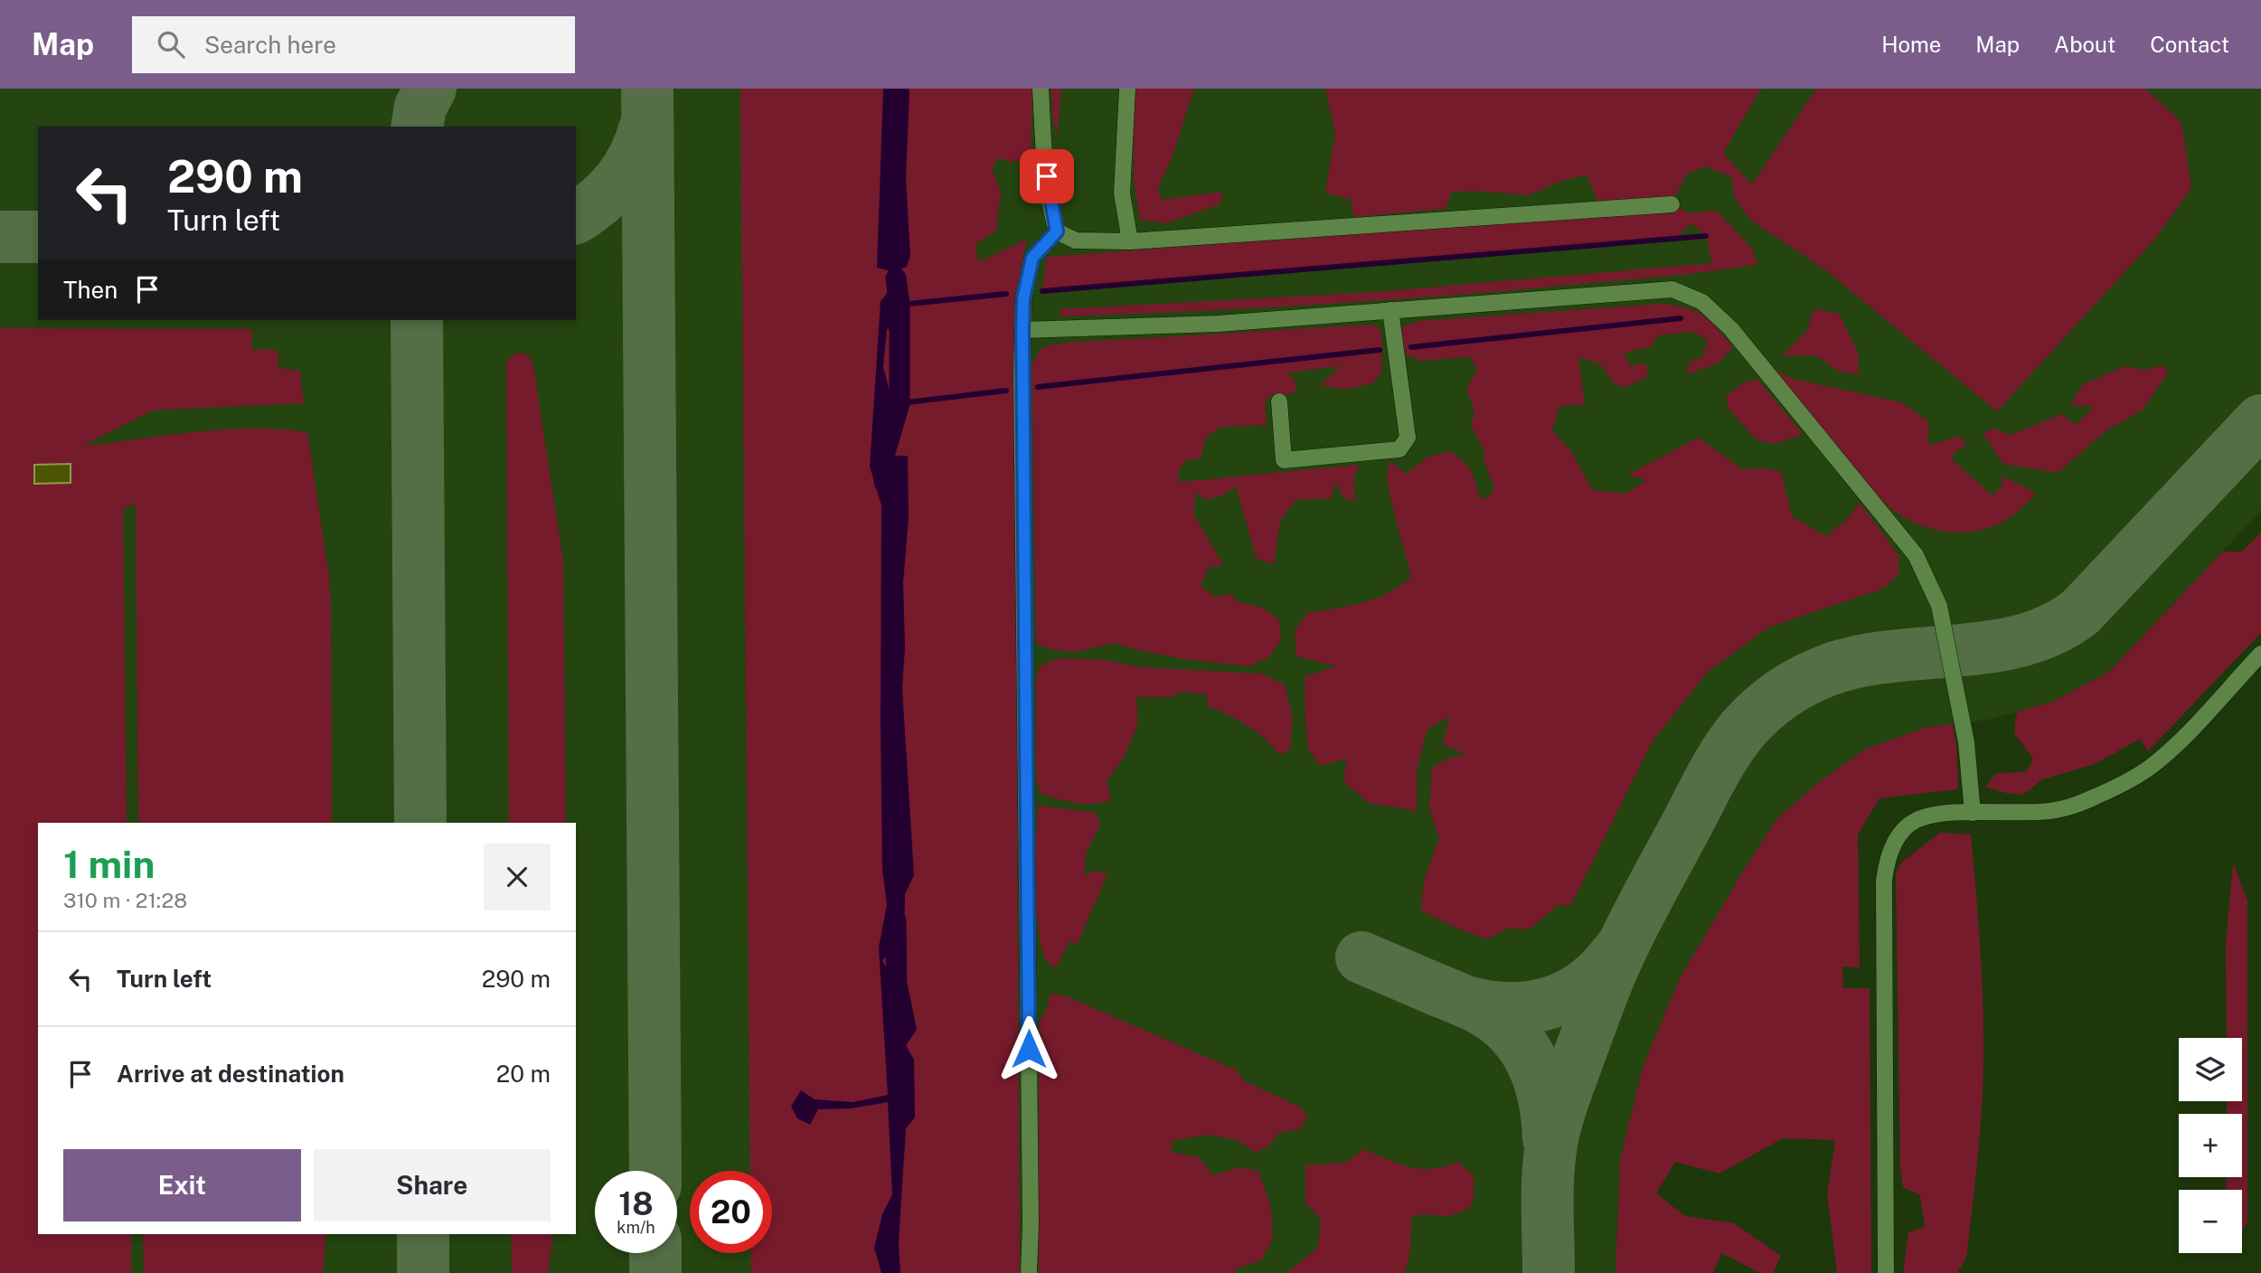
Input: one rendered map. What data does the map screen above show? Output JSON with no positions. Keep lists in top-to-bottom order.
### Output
{
  "page": {
    "header": "Map",
    "search": "Search here",
    "nav": [
      "Home",
      "Map",
      "About",
      "Contact"
    ],
    "turn": ["290 m", "Turn left"],
    "then": "Then",
    "heading": ["1 min", "310 m · 21:28"],
    "list": [
      {
        "name": "Turn left",
        "value": "290 m"
      },
      {
        "name": "Arrive at destination",
        "value": "20 m"
      }
    ],
    "map_buttons": ["+", "−"],
    "buttons": ["Exit", "Share"],
    "speed": "18 km/h",
    "limit": "20"
  }
}
